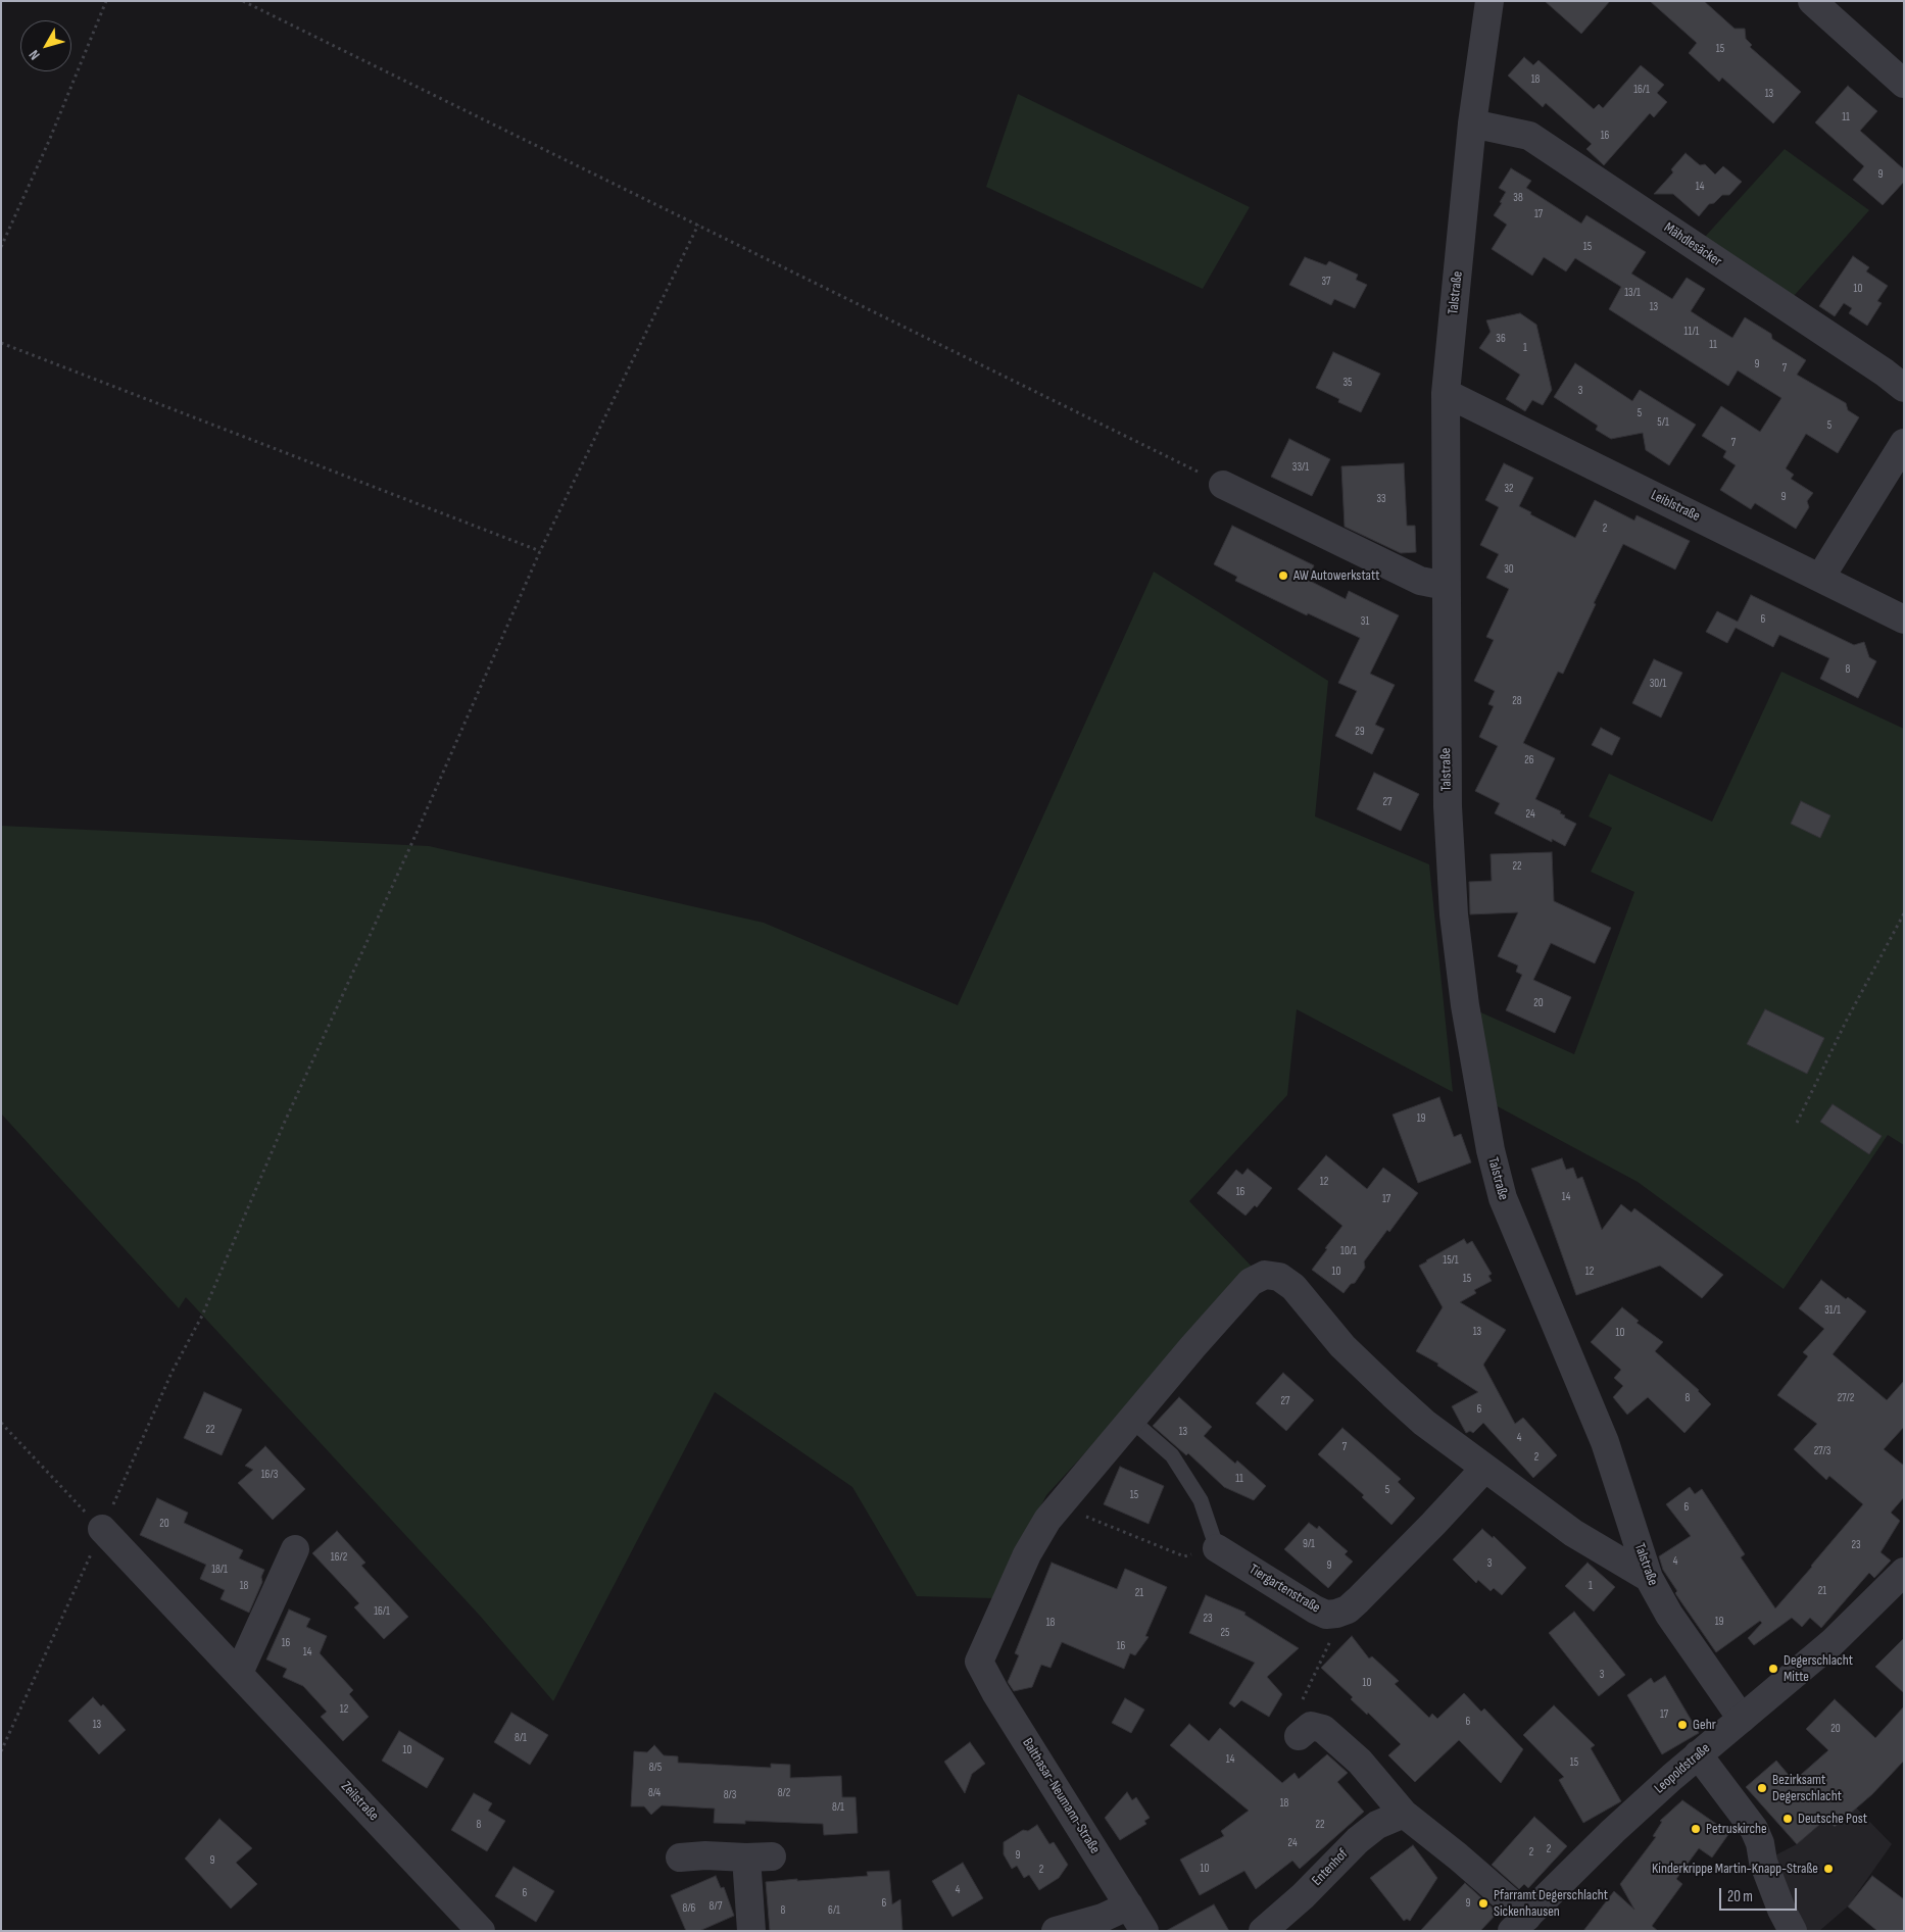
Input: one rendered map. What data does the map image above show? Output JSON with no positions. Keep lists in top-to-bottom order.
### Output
{
  "streets": {
    "street": [
      "Mähdlesäcker",
      "Talstraße",
      "Leiblstraße",
      "Tiergartenstraße",
      "Leopoldstraße",
      "Balthasar-Neumann-Straße",
      "Zeilstraße",
      "Entenhof"
    ]
  },
  "crossings": [
    ["Mähdlesäcker", "Talstraße"],
    ["Talstraße", "Leiblstraße"],
    ["Talstraße", "Leopoldstraße"]
  ],
  "places": [
    "AW Autowerkstatt",
    "Degerschlacht Mitte",
    "Gehr",
    "Bezirksamt Degerschlacht",
    "Deutsche Post",
    "Petruskirche",
    "Kinderkrippe Martin-Knapp-Straße",
    "Pfarramt Degerschlacht Sickenhausen"
  ],
  "house_numbers": [
    "15",
    "18",
    "16/1",
    "13",
    "11",
    "16",
    "9",
    "14",
    "38",
    "17",
    "15",
    "37",
    "10",
    "13/1",
    "13",
    "11/1",
    "36",
    "11",
    "1",
    "9",
    "7",
    "35",
    "3",
    "5",
    "5/1",
    "5",
    "7",
    "33/1",
    "32",
    "9",
    "33",
    "2",
    "30",
    "6",
    "31",
    "8",
    "30/1",
    "28",
    "29",
    "26",
    "27",
    "24",
    "22",
    "20",
    "19",
    "12",
    "16",
    "14",
    "17",
    "10/1",
    "15/1",
    "10",
    "12",
    "15",
    "31/1",
    "13",
    "10",
    "8",
    "27/2",
    "27",
    "6",
    "22",
    "13",
    "4",
    "7",
    "27/3",
    "2",
    "16/3",
    "11",
    "5",
    "15",
    "6",
    "20",
    "9/1",
    "23",
    "16/2",
    "4",
    "3",
    "9",
    "18/1",
    "18",
    "1",
    "21",
    "21",
    "16/1",
    "23",
    "19",
    "18",
    "25",
    "16",
    "16",
    "14",
    "3",
    "10",
    "12",
    "17",
    "6",
    "13",
    "20",
    "8/1",
    "10",
    "14",
    "15",
    "8/5",
    "8/4",
    "8/2",
    "8/3",
    "18",
    "8/1",
    "8",
    "22",
    "24",
    "2",
    "2",
    "9",
    "9",
    "10",
    "2",
    "4",
    "6",
    "6",
    "9",
    "8/7",
    "8/6",
    "8",
    "6/1"
  ],
  "scale_bar": "20 m",
  "north": "bottom left"
}
